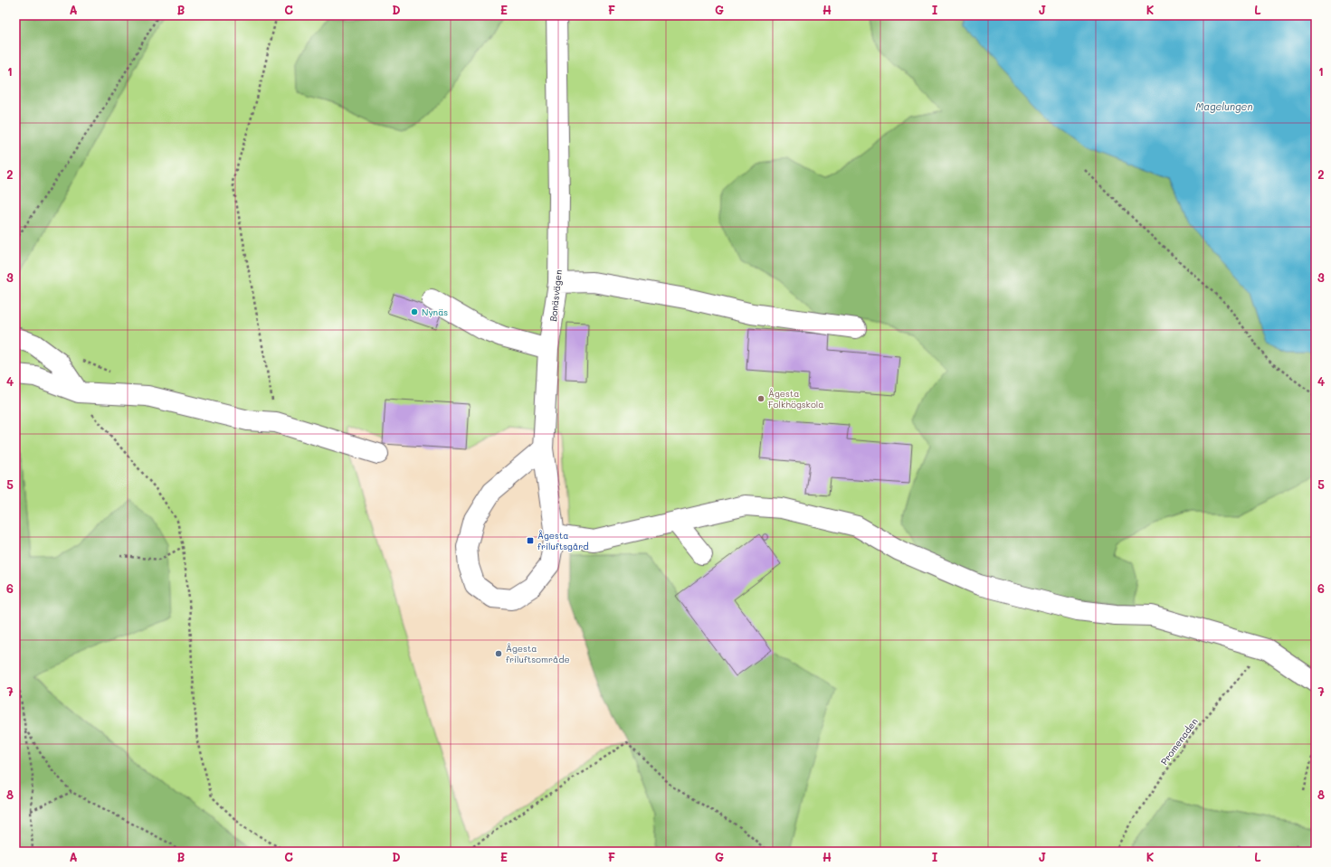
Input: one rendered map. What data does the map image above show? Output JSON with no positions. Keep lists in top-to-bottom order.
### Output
{
  "streets": {
    "street": ["Bonäsvägen"],
    "path": ["Promenaden"]
  },
  "water": ["Magelungen"],
  "places": {
    "other": ["Nynäs", "Ågesta Folkhögskola", "Ågesta friluftsområde"],
    "transit": ["Ågesta friluftsgård"]
  },
  "grid": {
    "columns": [
      "A",
      "B",
      "C",
      "D",
      "E",
      "F",
      "G",
      "H",
      "I",
      "J",
      "K",
      "L"
    ],
    "rows": [
      "1",
      "2",
      "3",
      "4",
      "5",
      "6",
      "7",
      "8"
    ]
  }
}
